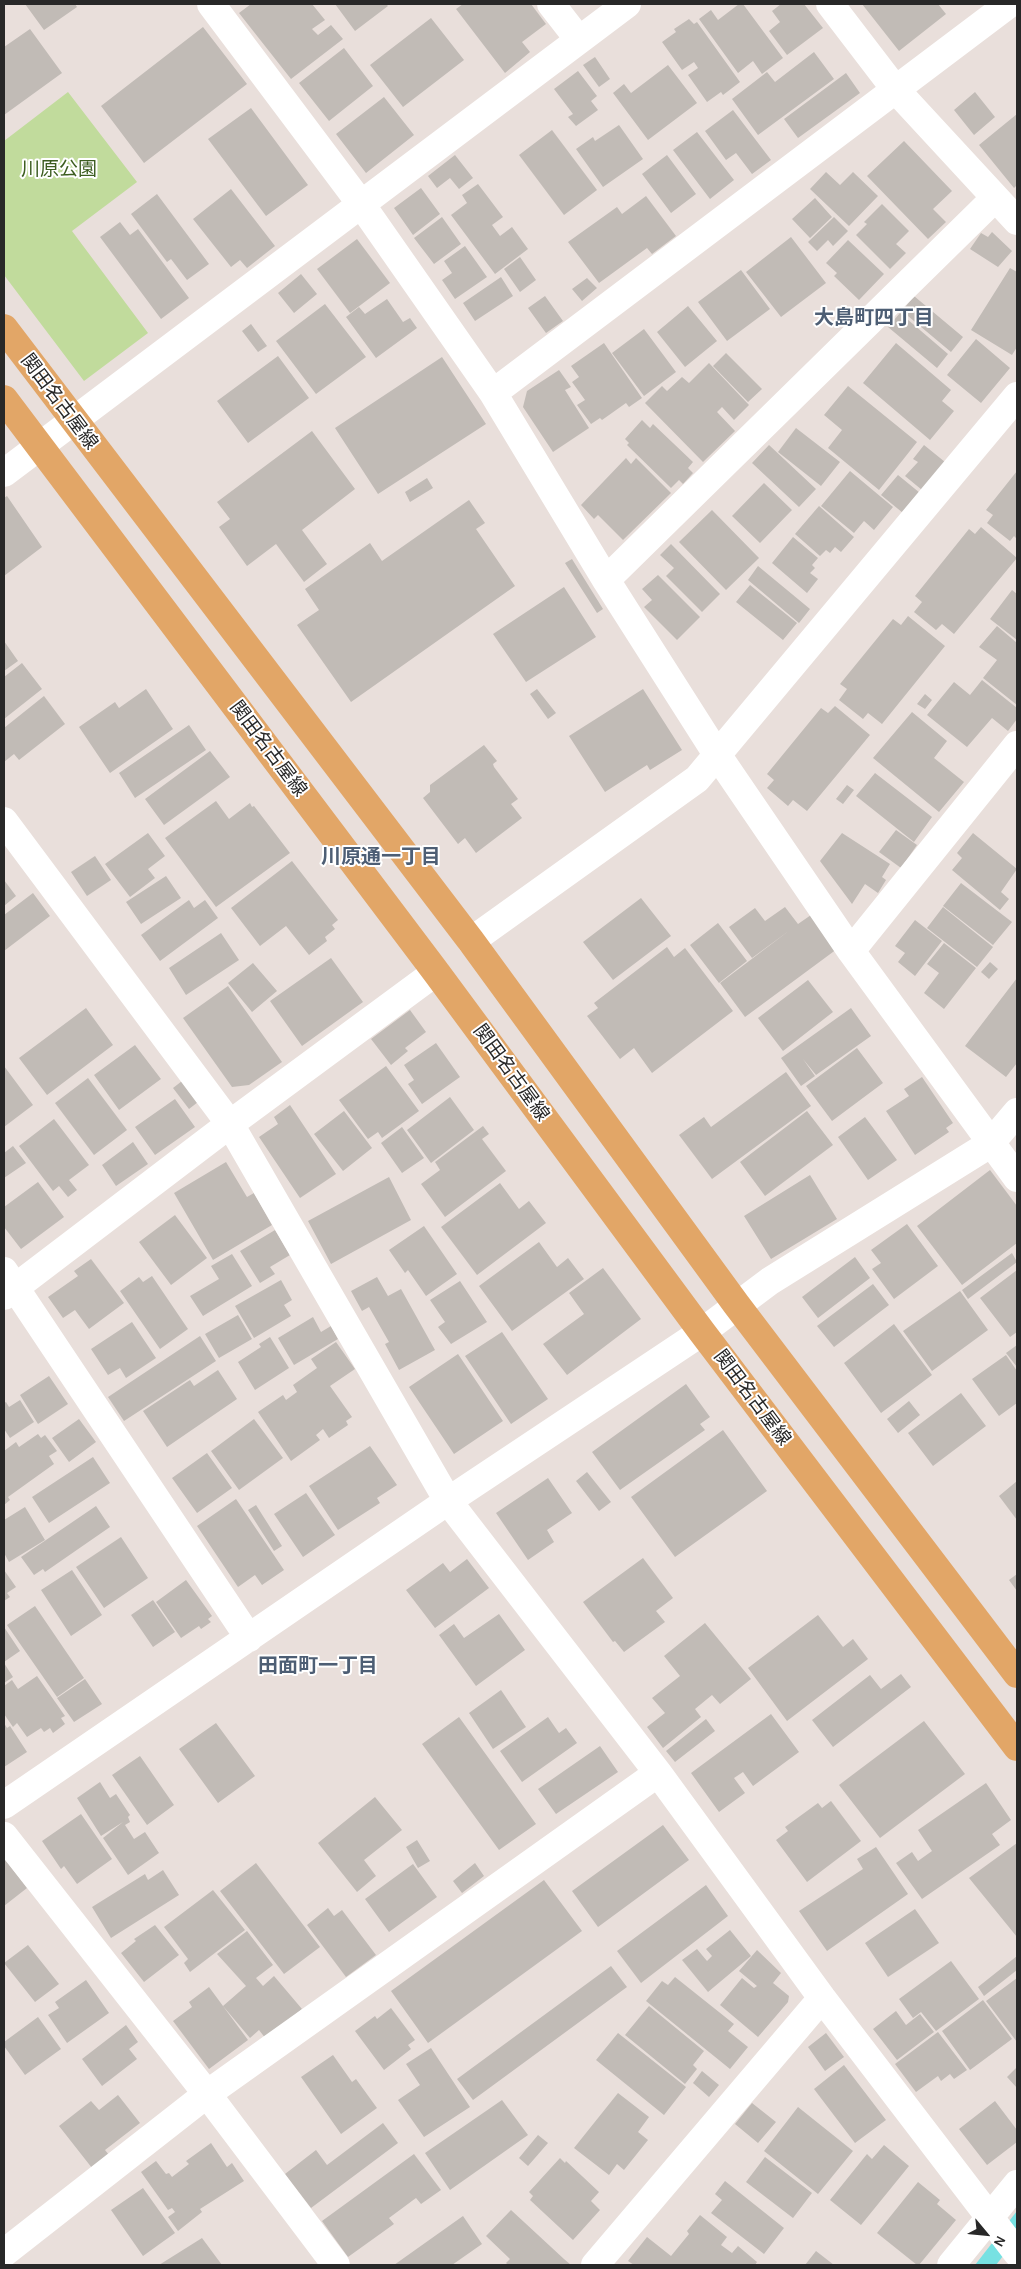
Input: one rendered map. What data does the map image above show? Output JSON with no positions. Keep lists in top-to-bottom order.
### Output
{
  "streets": {
    "main road": ["関田名古屋線"]
  },
  "districts": ["大島町四丁目", "川原通一丁目", "田面町一丁目"],
  "parks": ["川原公園"],
  "north": "bottom right"
}
